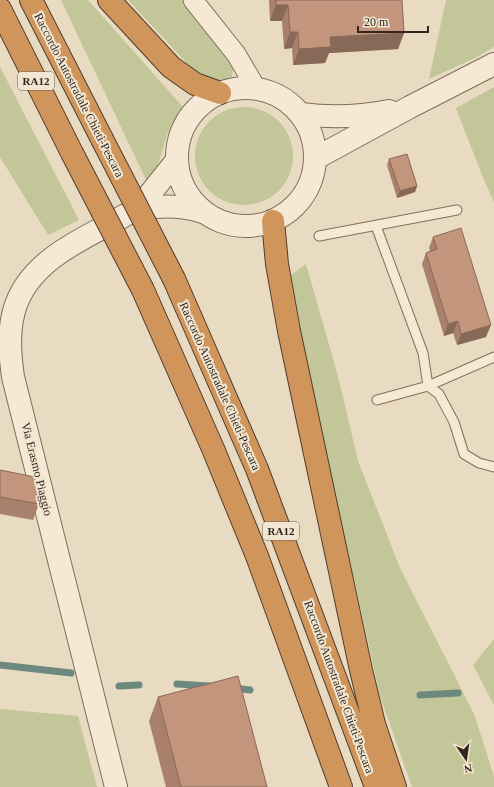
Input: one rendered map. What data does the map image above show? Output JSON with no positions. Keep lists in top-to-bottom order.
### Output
{
  "streets": {
    "highway": ["RA12", "Raccordo Autostradale Chieti-Pescara"],
    "street": ["Via Erasmo Piaggio"]
  },
  "scale_bar": "20 m",
  "north": "bottom"
}
